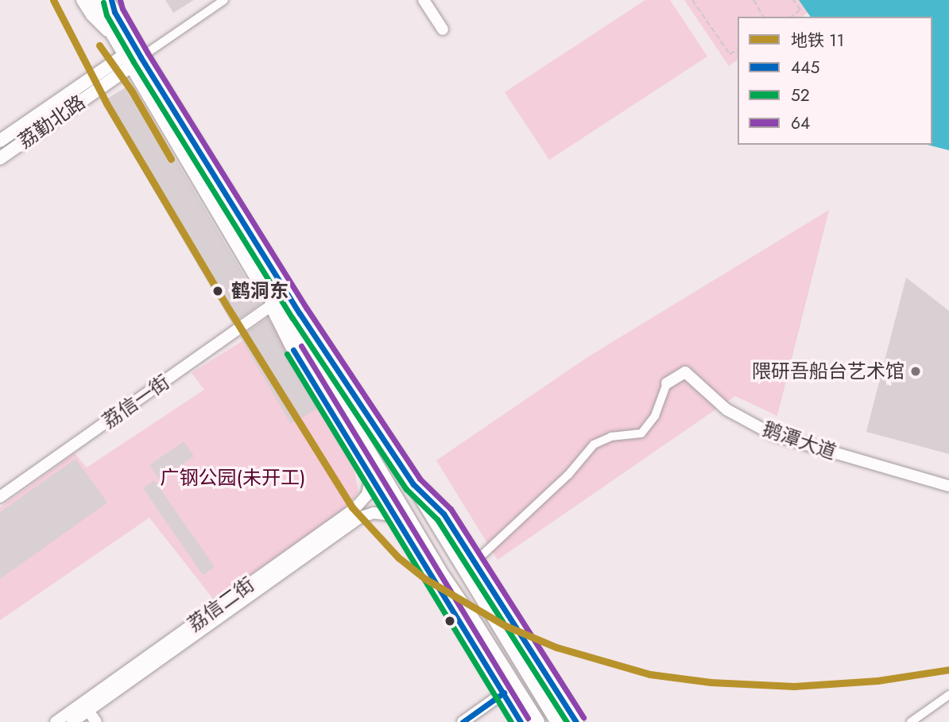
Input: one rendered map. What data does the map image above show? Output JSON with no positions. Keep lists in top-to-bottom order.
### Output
{
  "streets": {
    "main road": ["荔勤北路"],
    "street": ["荔信一街", "鹅潭大道", "荔信二街"]
  },
  "parks": ["广钢公园(未开工)"],
  "places": ["鹤洞东", "隈研吾船台艺术馆"],
  "lines": [
    "metro line 11",
    "transit line 445",
    "transit line 64",
    "transit line 52"
  ],
  "legend": [
    "地铁 11",
    "445",
    "52",
    "64"
  ]
}
